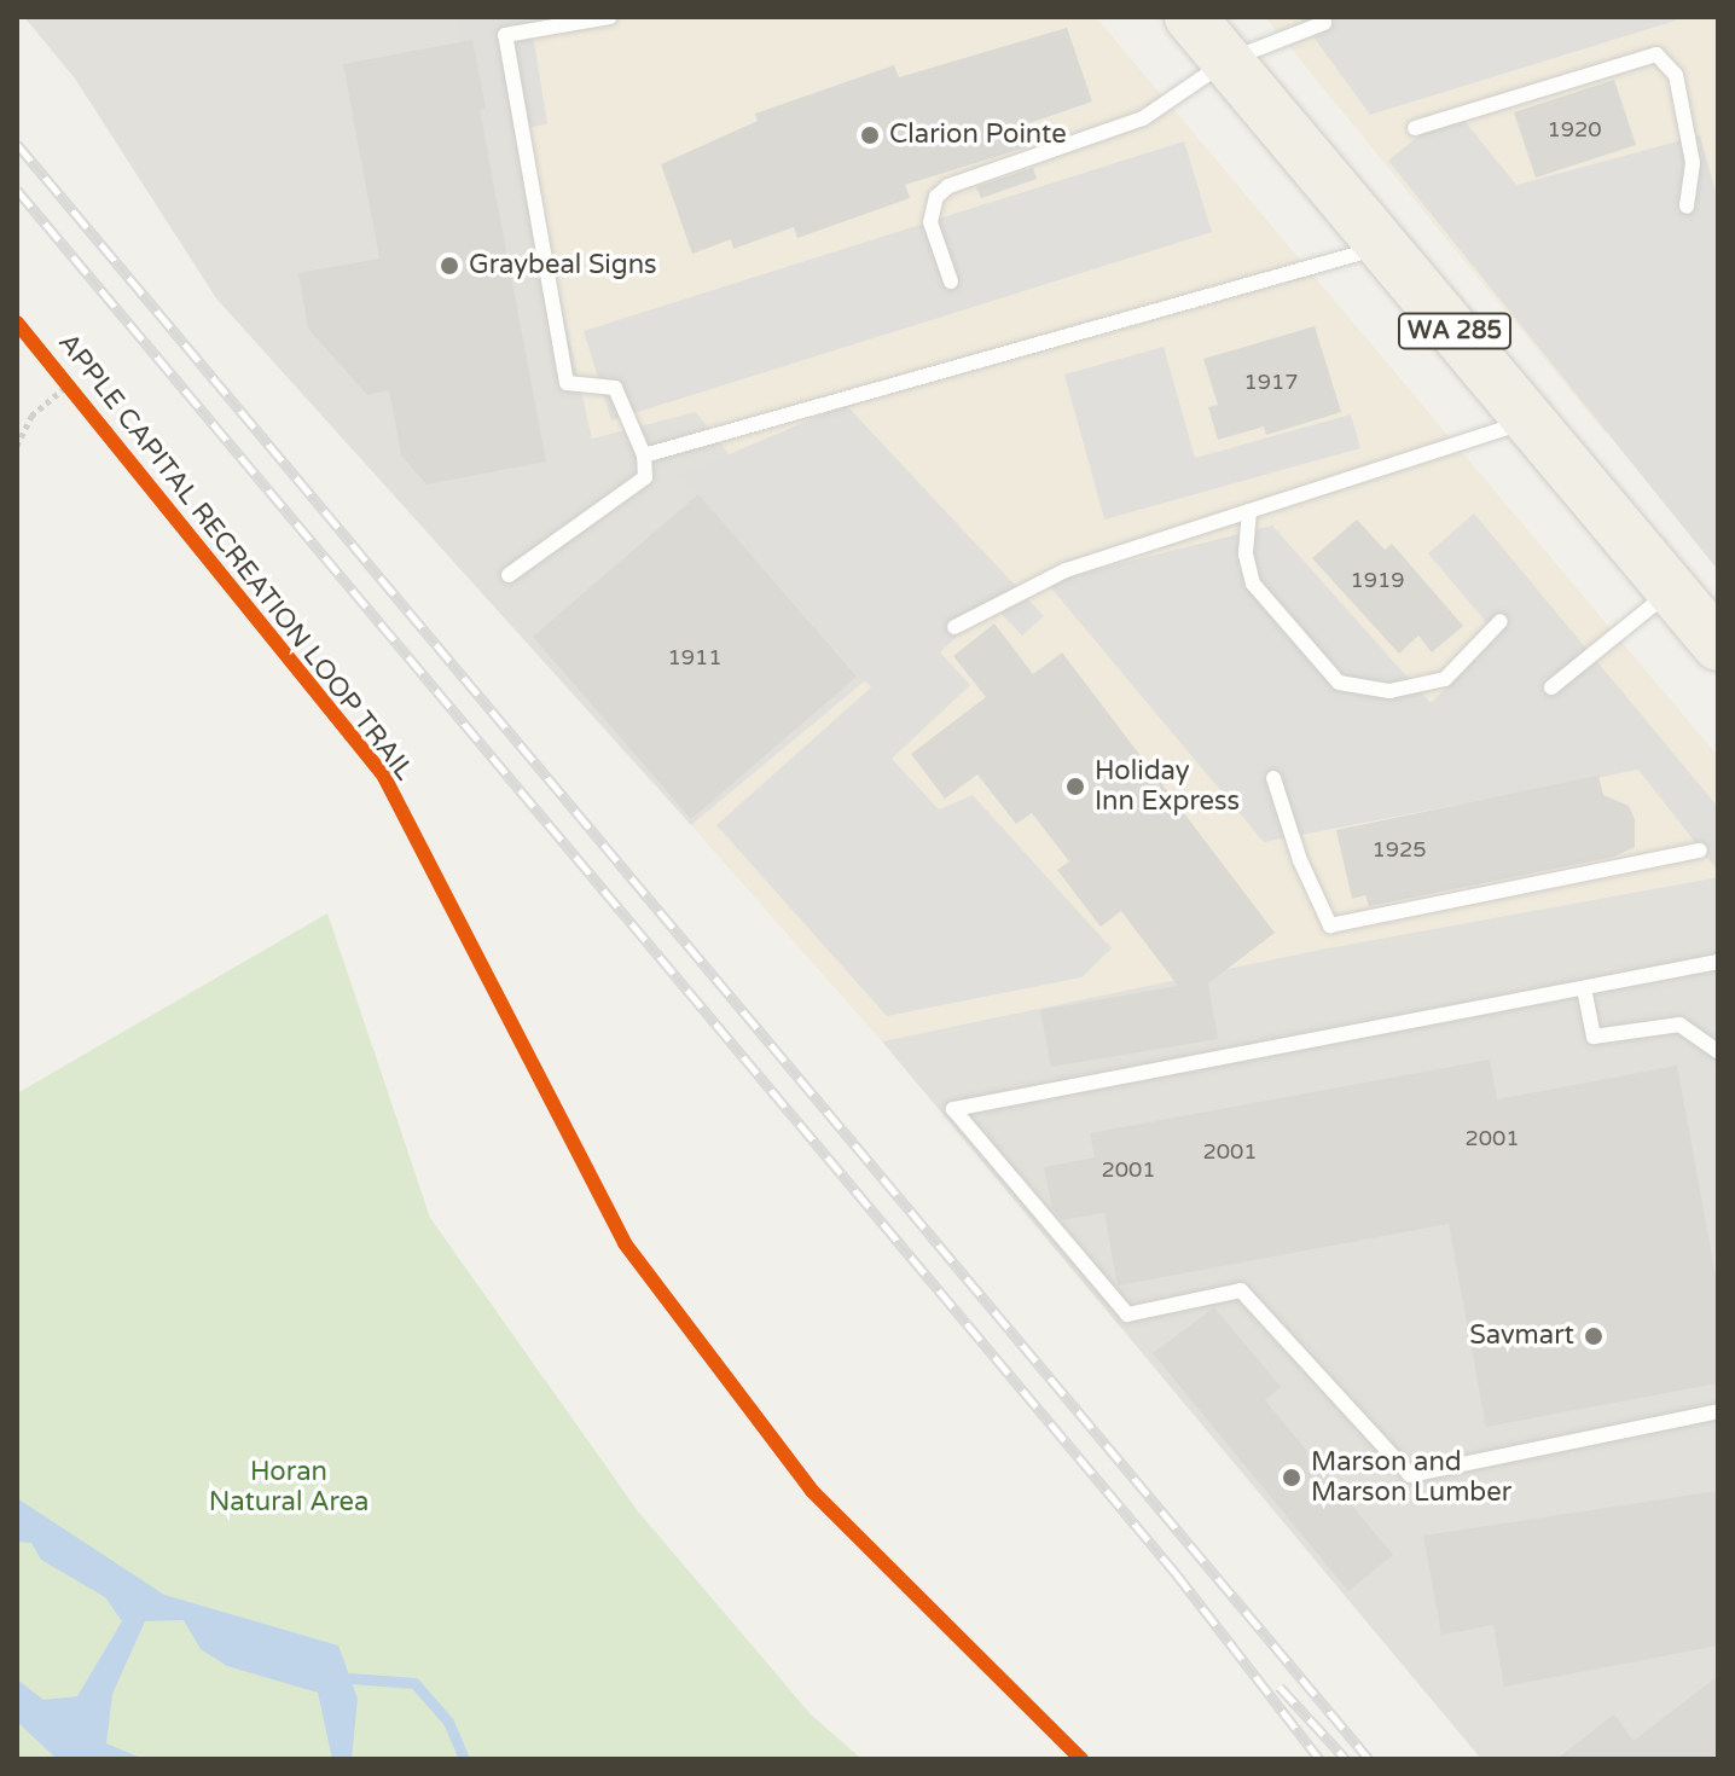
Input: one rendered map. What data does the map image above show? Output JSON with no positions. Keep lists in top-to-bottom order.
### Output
{
  "streets": {
    "main road": ["WA 285"],
    "cycle path": ["APPLE CAPITAL RECREATION LOOP TRAIL"]
  },
  "parks": ["Horan Natural Area"],
  "places": [
    "Clarion Pointe",
    "Graybeal Signs",
    "Holiday Inn Express",
    "Savmart",
    "Marson and Marson Lumber"
  ],
  "house_numbers": [
    "1920",
    "1917",
    "1919",
    "1911",
    "1925",
    "2001",
    "2001",
    "2001"
  ]
}
